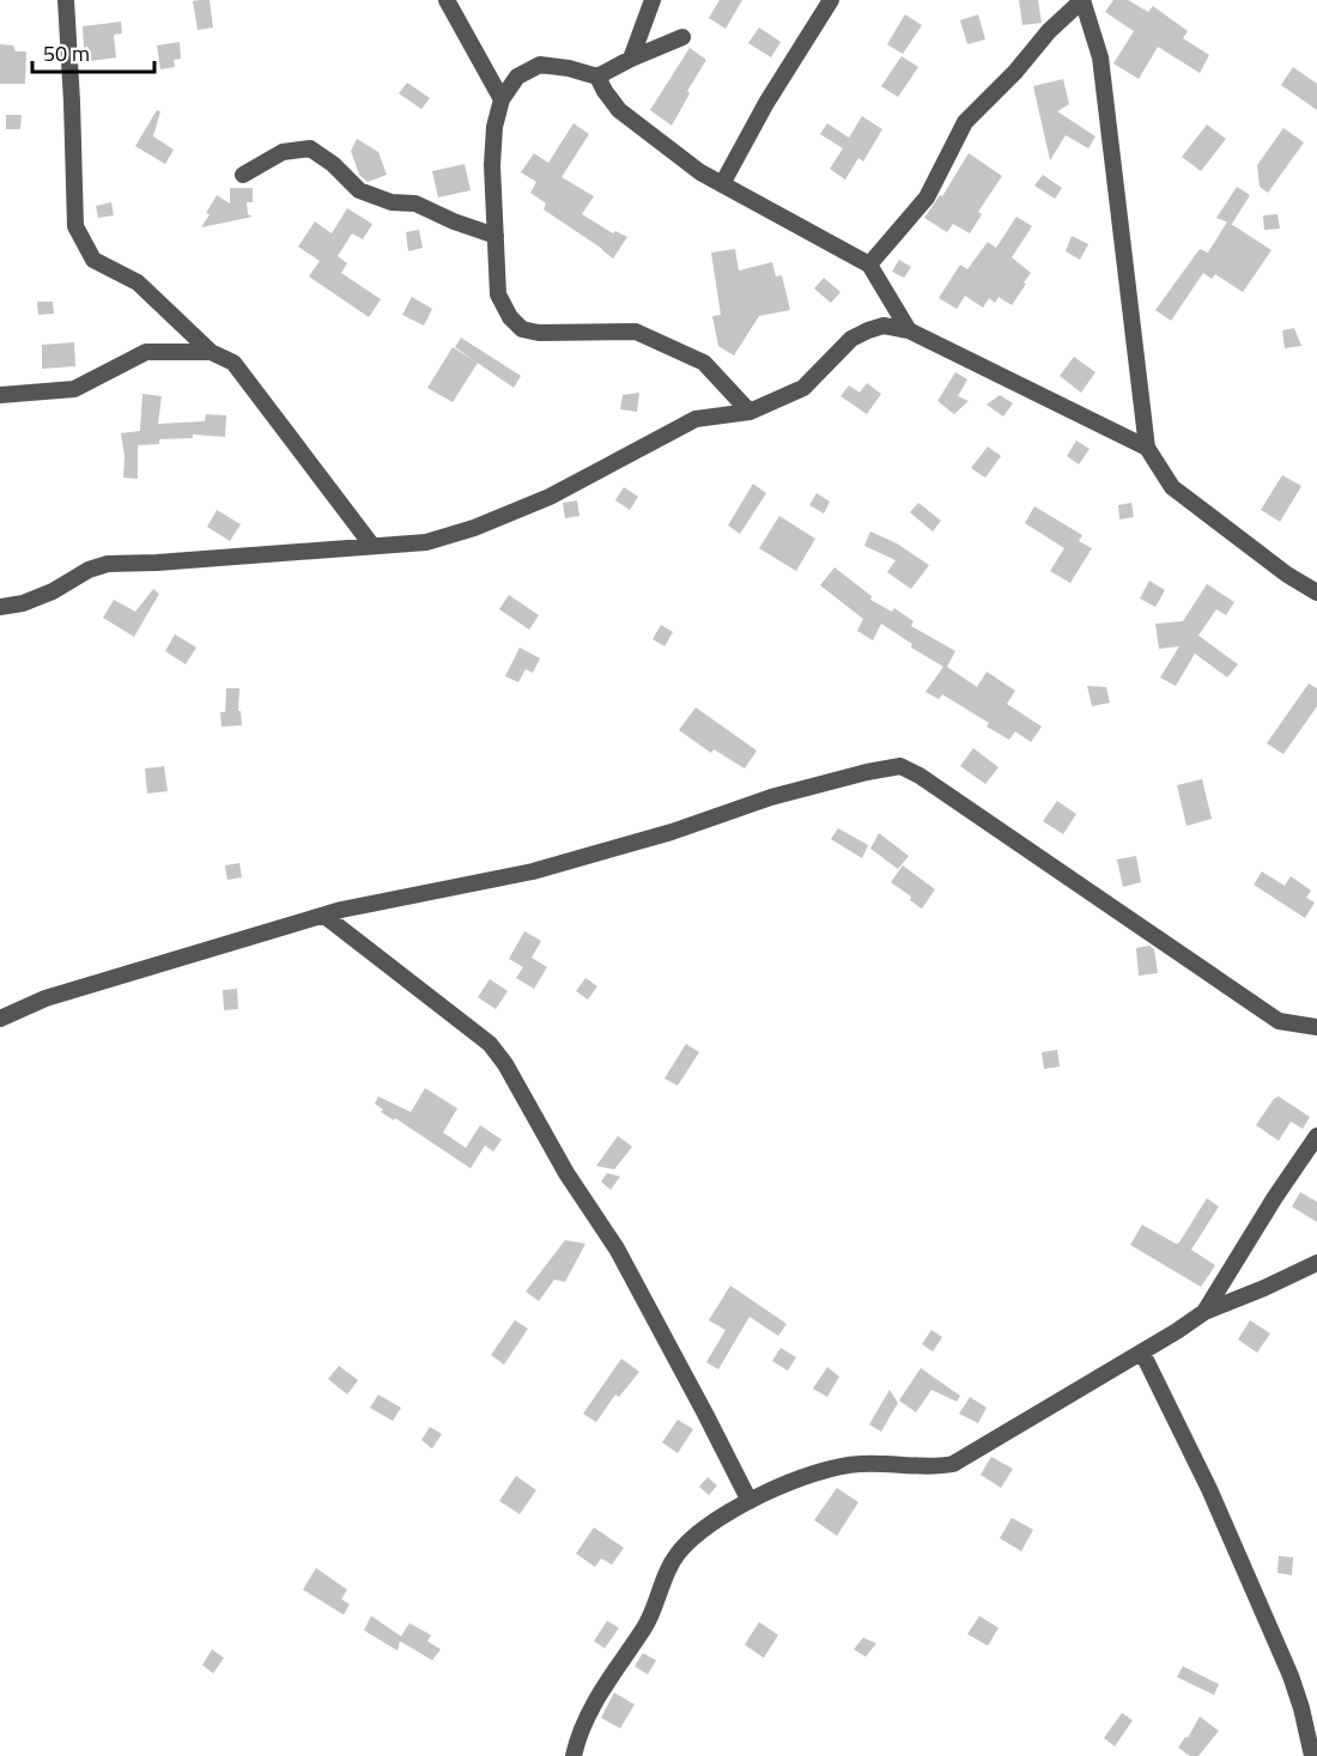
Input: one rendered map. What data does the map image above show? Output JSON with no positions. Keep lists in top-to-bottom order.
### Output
{
  "scale_bar": "50 m"
}
